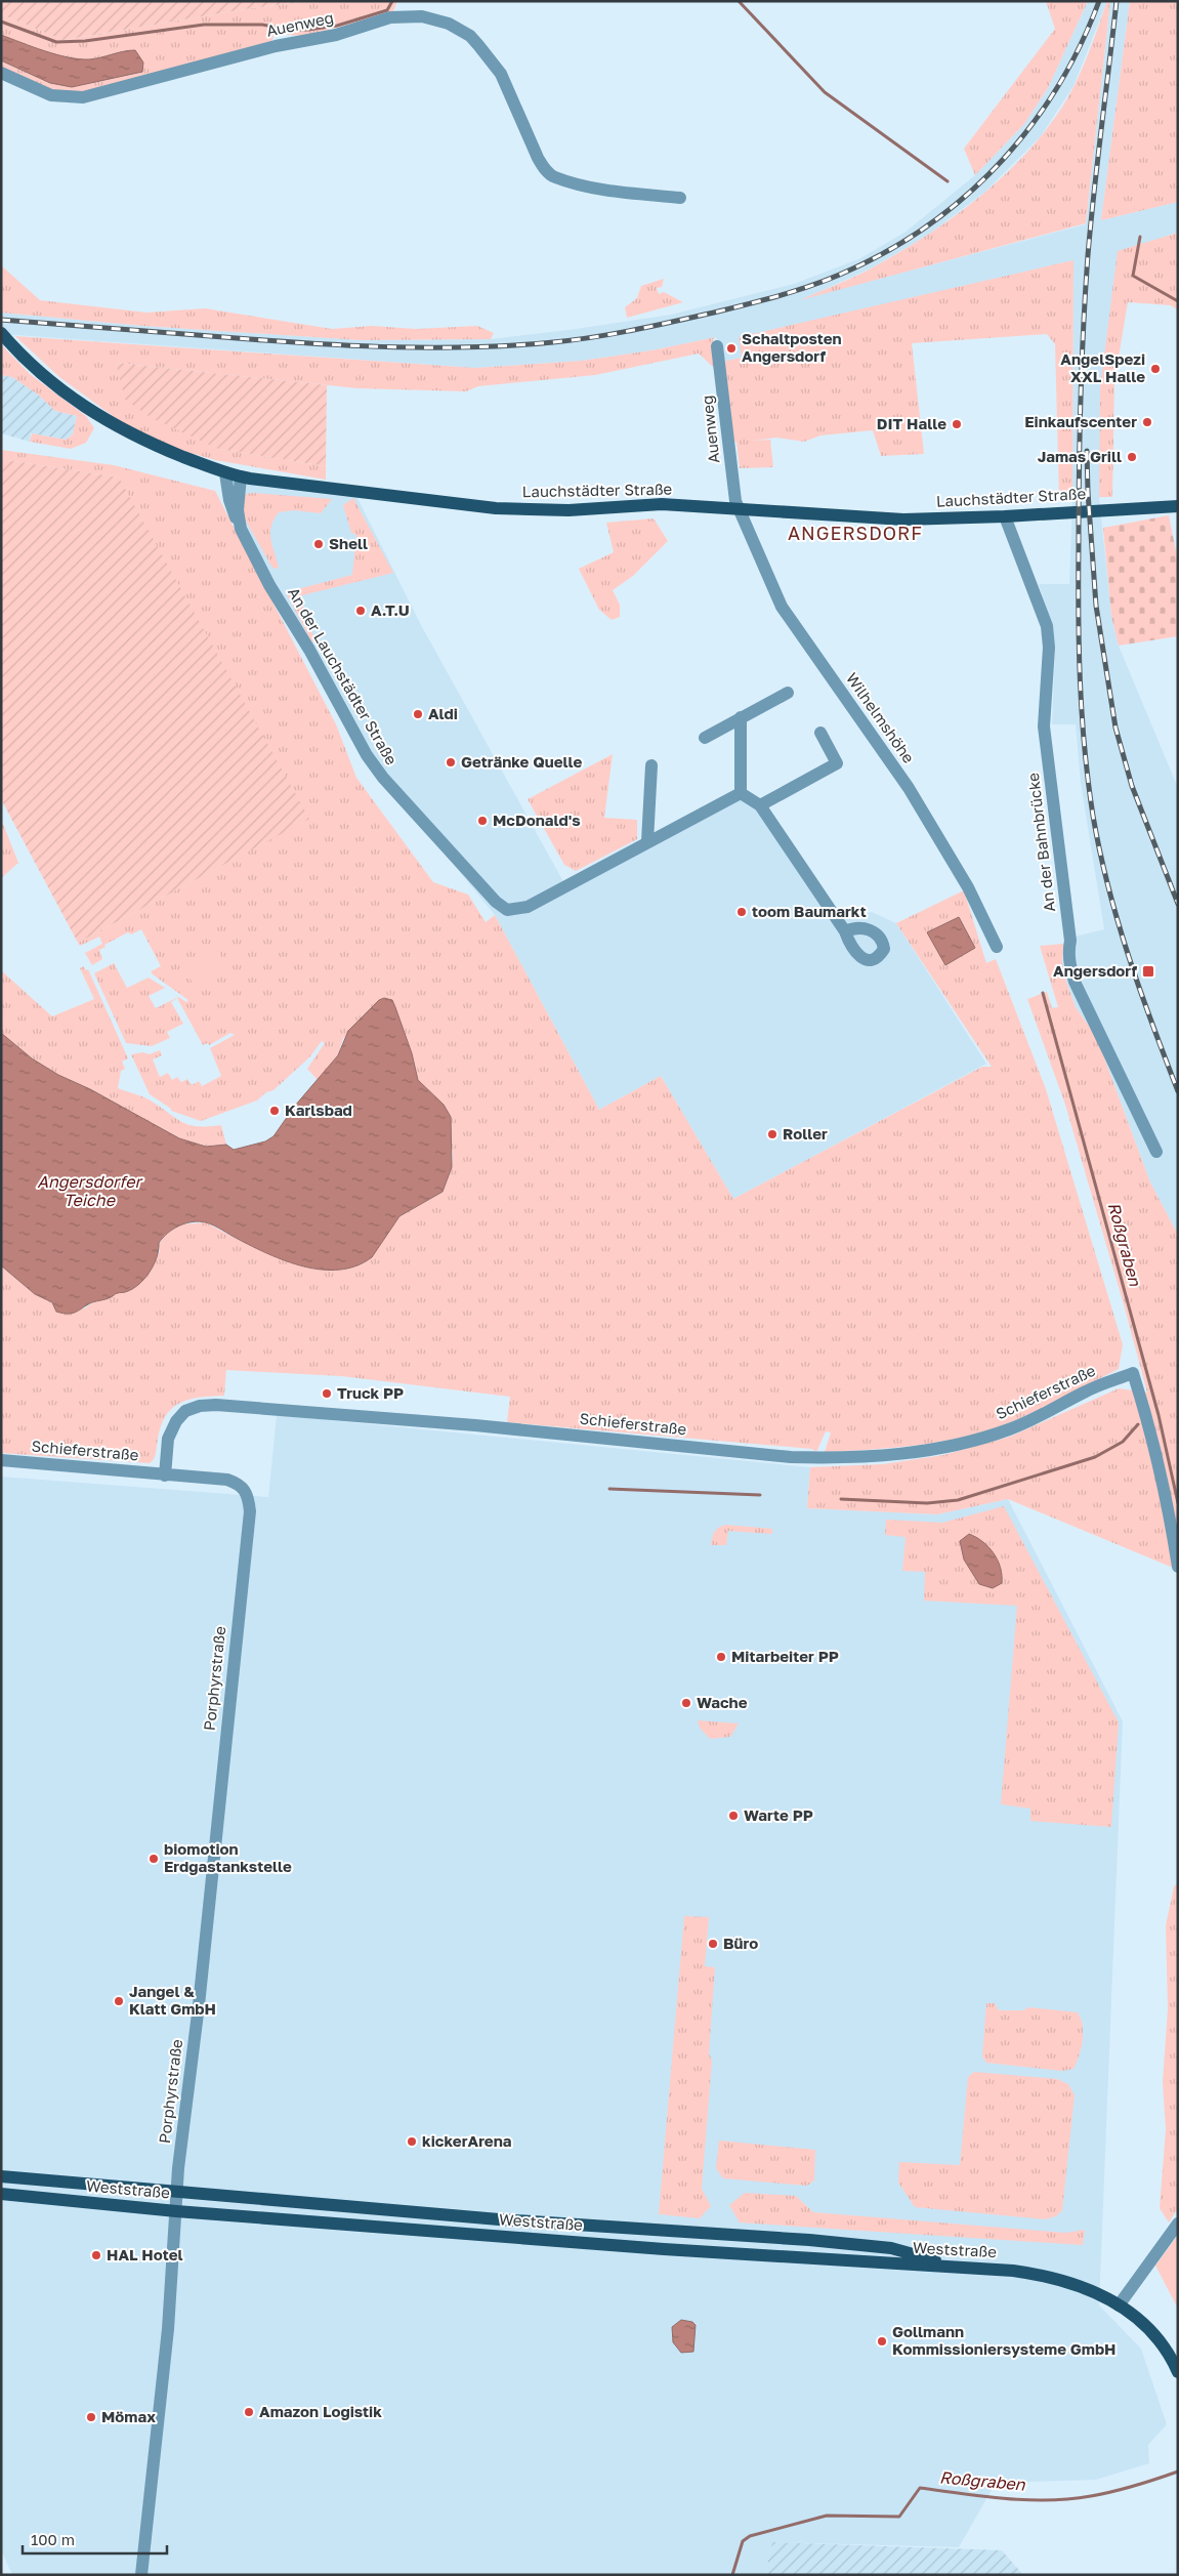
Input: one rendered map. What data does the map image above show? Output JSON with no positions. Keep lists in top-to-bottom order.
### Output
{
  "streets": {
    "main road": ["Lauchstädter Straße", "Weststraße"],
    "street": [
      "Auenweg",
      "An der Lauchstädter Straße",
      "Wilhelmshöhe",
      "An der Bahnbrücke",
      "Schieferstraße",
      "Porphyrstraße"
    ]
  },
  "crossings": [
    ["Auenweg", "Lauchstädter Straße"],
    ["Auenweg", "Wilhelmshöhe"],
    ["Lauchstädter Straße", "An der Lauchstädter Straße"],
    ["Lauchstädter Straße", "Wilhelmshöhe"],
    ["Lauchstädter Straße", "An der Bahnbrücke"],
    ["Schieferstraße", "Porphyrstraße"],
    ["Porphyrstraße", "Weststraße"]
  ],
  "districts": ["ANGERSDORF"],
  "water": ["Angersdorfer Teiche", "Roßgraben"],
  "places": {
    "other": [
      "Schaltposten Angersdorf",
      "AngelSpezi XXL Halle",
      "Einkaufscenter",
      "DIT Halle",
      "Jamas Grill",
      "Shell",
      "A.T.U",
      "Aldi",
      "Getränke Quelle",
      "McDonald's",
      "toom Baumarkt",
      "Karlsbad",
      "Roller",
      "Truck PP",
      "Mitarbeiter PP",
      "Wache",
      "Warte PP",
      "biomotion Erdgastankstelle",
      "Büro",
      "Jangel & Klatt GmbH",
      "kickerArena",
      "HAL Hotel",
      "Gollmann Kommissioniersysteme GmbH",
      "Amazon Logistik",
      "Mömax"
    ],
    "transit": ["Angersdorf"]
  },
  "scale_bar": "100 m"
}
